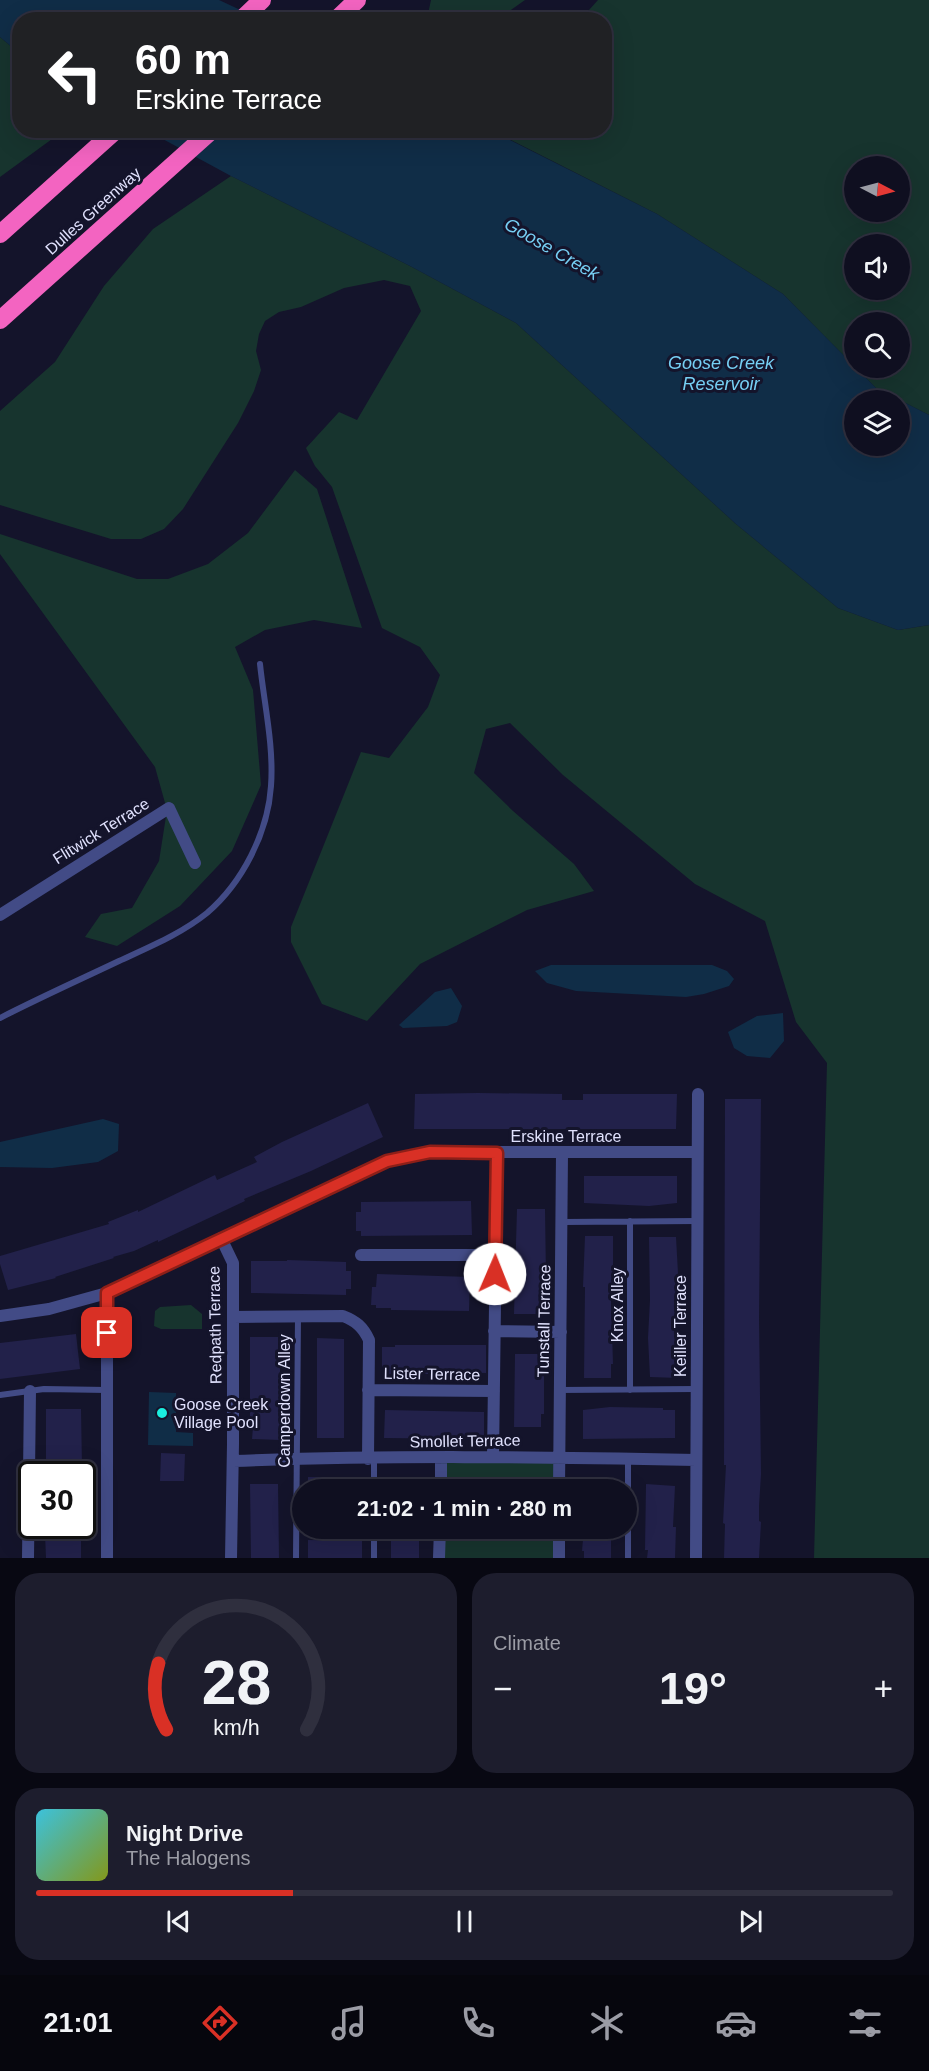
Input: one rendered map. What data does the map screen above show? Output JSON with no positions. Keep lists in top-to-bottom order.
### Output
{
  "streets": {
    "highway": ["Dulles Greenway"],
    "street": [
      "Flitwick Terrace",
      "Erskine Terrace",
      "Tunstall Terrace",
      "Redpath Terrace",
      "Keiller Terrace",
      "Lister Terrace",
      "Smollet Terrace"
    ],
    "lane": ["Knox Alley", "Camperdown Alley"]
  },
  "crossings": [
    ["Erskine Terrace", "Tunstall Terrace"],
    ["Erskine Terrace", "Redpath Terrace"],
    ["Erskine Terrace", "Keiller Terrace"],
    ["Tunstall Terrace", "Smollet Terrace"],
    ["Redpath Terrace", "Smollet Terrace"],
    ["Keiller Terrace", "Smollet Terrace"],
    ["Camperdown Alley", "Smollet Terrace"]
  ],
  "water": ["Goose Creek", "Goose Creek Reservoir"],
  "places": ["Goose Creek Village Pool"],
  "north": "right",
  "page": {
    "turn": ["60 m", "Erskine Terrace"],
    "limit": "30",
    "trip": "21:02 · 1 min · 280 m",
    "tile": "Climate",
    "heat": ["−", "19°", "+"],
    "song": ["Night Drive", "The Halogens"],
    "tabs": "21:01",
    "gauge": ["28", "km/h"]
  }
}
